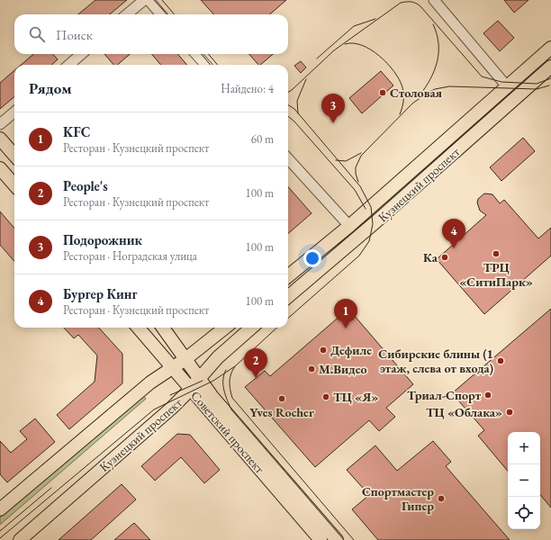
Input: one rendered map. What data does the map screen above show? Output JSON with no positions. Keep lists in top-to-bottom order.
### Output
{
  "streets": {
    "main road": ["Кузнецкий проспект", "Советский проспект"]
  },
  "crossings": [
    ["Кузнецкий проспект", "Советский проспект"]
  ],
  "places": [
    "Столовая",
    "ТРЦ «СитиПарк»",
    "Ка",
    "Дефиле",
    "Сибирские блины (1 этаж, слева от входа)",
    "М.Видео",
    "Триал-Спорт",
    "ТЦ «Я»",
    "Yves Rocher",
    "ТЦ «Облака»",
    "Спортмастер Гипер"
  ],
  "page": {
    "search": "Поиск",
    "heading": ["Рядом", "Найдено: 4"],
    "pins": [
      "3",
      "4",
      "1",
      "2"
    ],
    "list": [
      {
        "mark": "1",
        "name": "KFC",
        "note": "Ресторан · Кузнецкий проспект",
        "value": "60 m"
      },
      {
        "mark": "2",
        "name": "People's",
        "note": "Ресторан · Кузнецкий проспект",
        "value": "100 m"
      },
      {
        "mark": "3",
        "name": "Подорожник",
        "note": "Ресторан · Ноградская улица",
        "value": "100 m"
      },
      {
        "mark": "4",
        "name": "Бургер Кинг",
        "note": "Ресторан · Кузнецкий проспект",
        "value": "100 m"
      }
    ],
    "map_buttons": ["+", "−"]
  }
}
